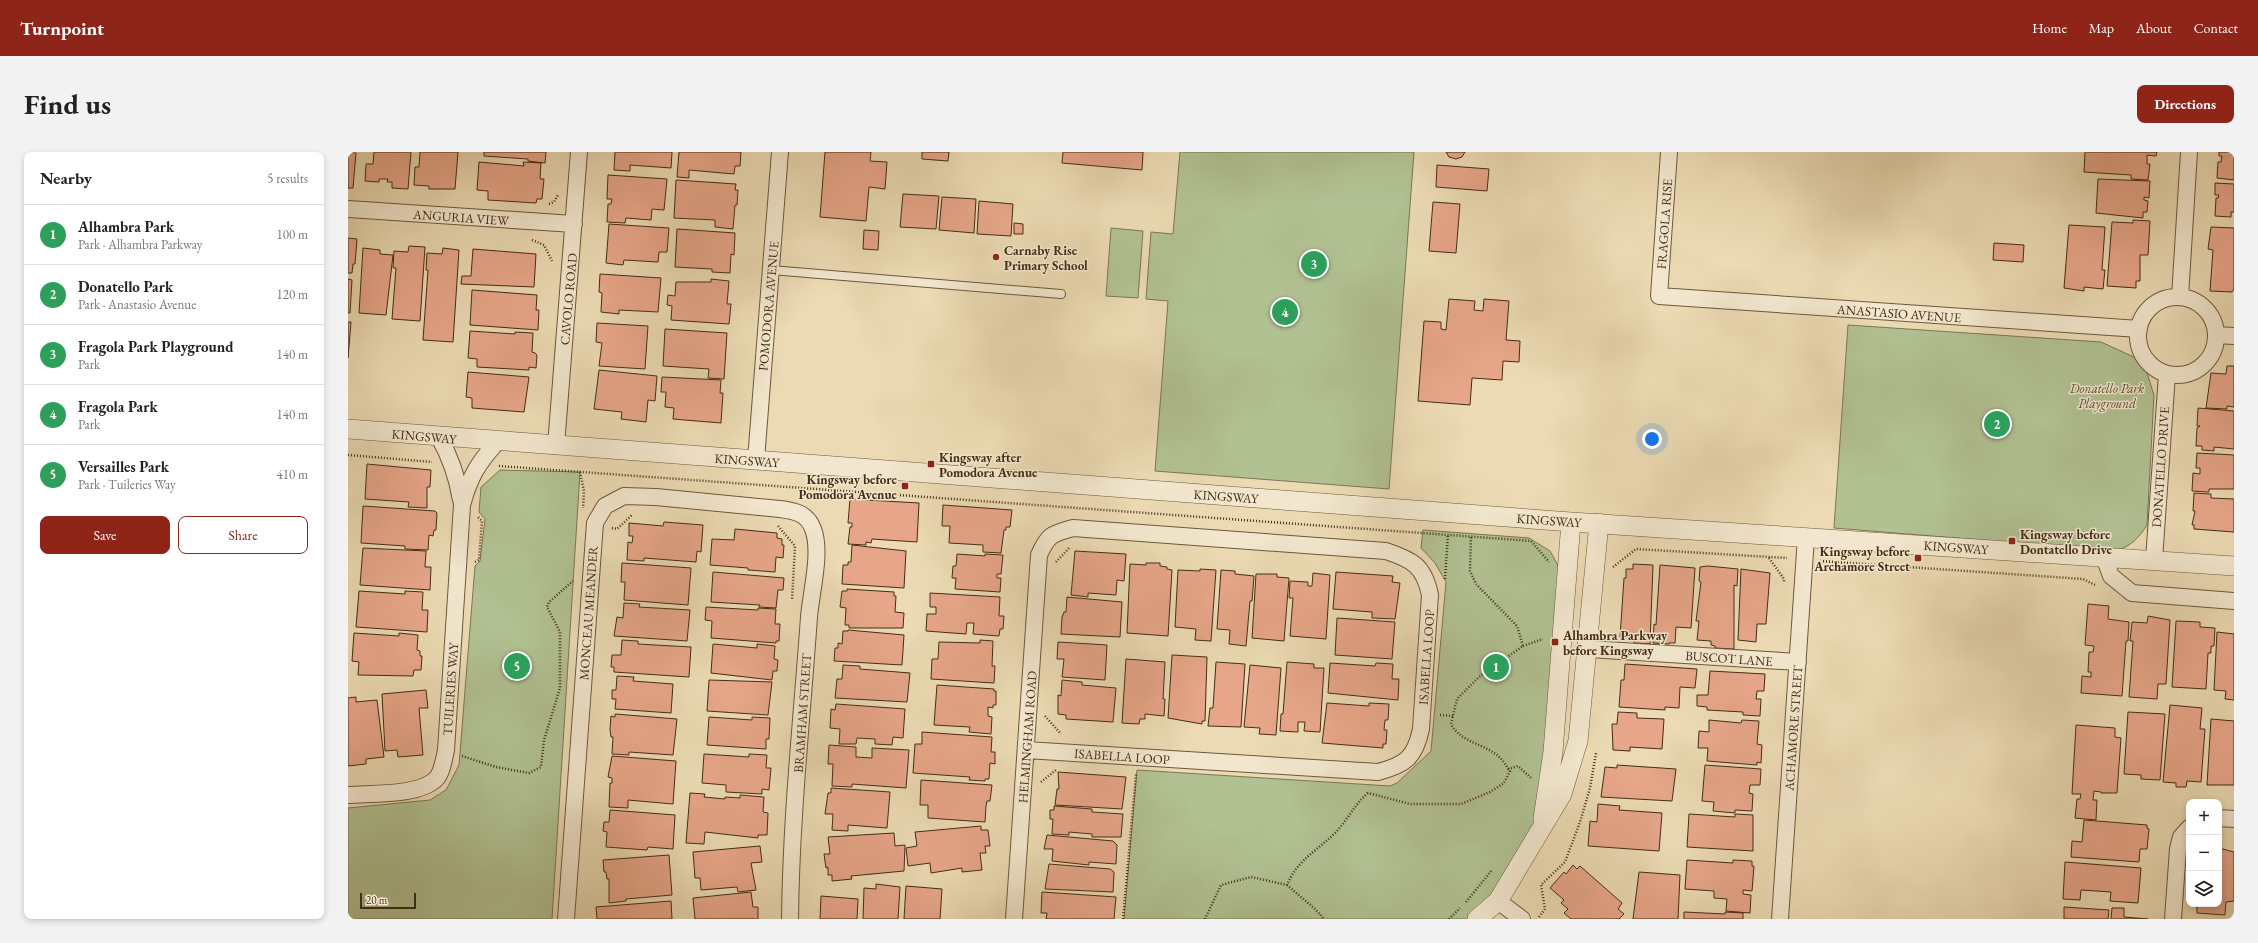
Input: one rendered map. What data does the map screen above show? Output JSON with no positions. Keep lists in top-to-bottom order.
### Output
{
  "streets": {
    "street": [
      "ANGURIA VIEW",
      "FRAGOLA RISE",
      "CAVOLO ROAD",
      "POMODORA AVENUE",
      "ANASTASIO AVENUE",
      "KINGSWAY",
      "DONATELLO DRIVE",
      "MONCEAU MEANDER",
      "ISABELLA LOOP",
      "BUSCOT LANE",
      "TUILERIES WAY",
      "BRAMHAM STREET",
      "ACHAMORE STREET",
      "HELMINGHAM ROAD"
    ]
  },
  "crossings": [
    ["ANGURIA VIEW", "CAVOLO ROAD"],
    ["FRAGOLA RISE", "ANASTASIO AVENUE"],
    ["CAVOLO ROAD", "KINGSWAY"],
    ["POMODORA AVENUE", "KINGSWAY"],
    ["ANASTASIO AVENUE", "DONATELLO DRIVE"],
    ["KINGSWAY", "DONATELLO DRIVE"],
    ["KINGSWAY", "TUILERIES WAY"],
    ["KINGSWAY", "ACHAMORE STREET"],
    ["MONCEAU MEANDER", "BRAMHAM STREET"],
    ["ISABELLA LOOP", "HELMINGHAM ROAD"],
    ["BUSCOT LANE", "ACHAMORE STREET"]
  ],
  "parks": ["Donatello Park Playground"],
  "places": {
    "other": ["Carnaby Rise Primary School"],
    "transit": [
      "Kingsway after Pomodora Avenue",
      "Kingsway before Pomodora Avenue",
      "Kingsway before Dontatello Drive",
      "Kingsway before Archamore Street",
      "Alhambra Parkway before Kingsway"
    ]
  },
  "scale_bar": "20 m",
  "page": {
    "header": "Turnpoint",
    "nav": [
      "Home",
      "Map",
      "About",
      "Contact"
    ],
    "buttons": [
      "Directions",
      ["Save", "Share"]
    ],
    "title": "Find us",
    "heading": ["Nearby", "5 results"],
    "list": [
      {
        "mark": "1",
        "name": "Alhambra Park",
        "note": "Park · Alhambra Parkway",
        "value": "100 m"
      },
      {
        "mark": "2",
        "name": "Donatello Park",
        "note": "Park · Anastasio Avenue",
        "value": "120 m"
      },
      {
        "mark": "3",
        "name": "Fragola Park Playground",
        "note": "Park",
        "value": "140 m"
      },
      {
        "mark": "4",
        "name": "Fragola Park",
        "note": "Park",
        "value": "140 m"
      },
      {
        "mark": "5",
        "name": "Versailles Park",
        "note": "Park · Tuileries Way",
        "value": "410 m"
      }
    ],
    "pins": [
      "3",
      "4",
      "2",
      "5",
      "1"
    ],
    "map_buttons": ["+", "−"],
    "scale": "20 m"
  }
}
